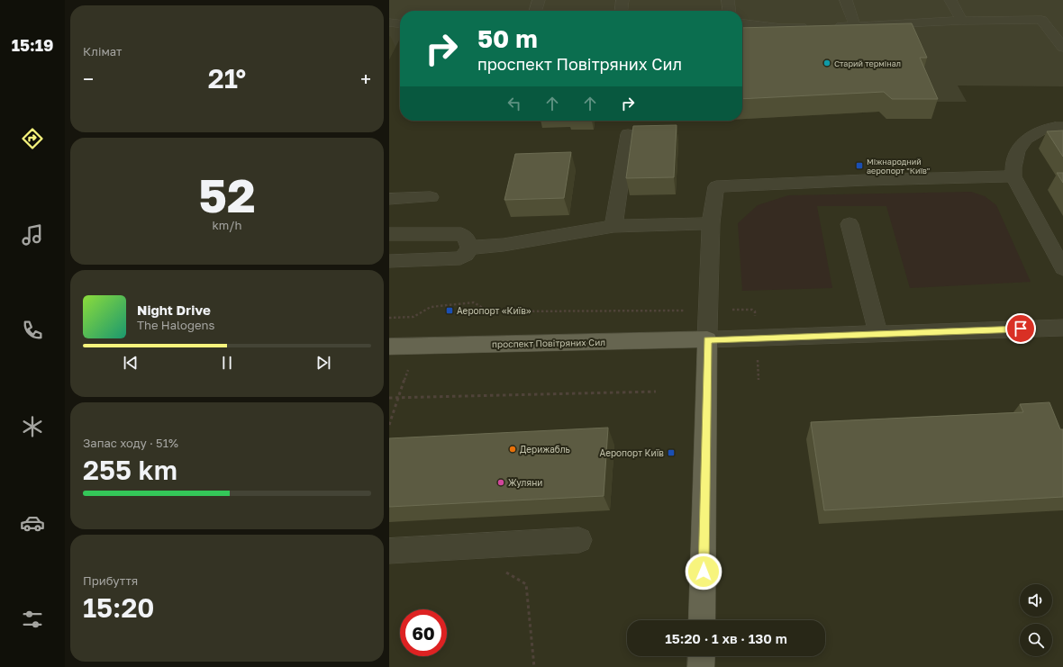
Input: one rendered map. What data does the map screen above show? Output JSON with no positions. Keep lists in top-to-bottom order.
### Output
{
  "streets": {
    "main road": ["проспект Повітряних Сил"]
  },
  "places": {
    "other": ["Старий термінал", "Дерижабль", "Жуляни"],
    "transit": ["Міжнародний аеропорт \"Київ\"", "Аеропорт «Київ»", "Аеропорт Київ"]
  },
  "page": {
    "tabs": "15:19",
    "tile": [
      "Клімат",
      ["52", "km/h"],
      ["Запас ходу · 51%", "255 km"],
      ["Прибуття", "15:20"]
    ],
    "turn": ["50 m", "проспект Повітряних Сил"],
    "heat": ["−", "21°", "+"],
    "song": ["Night Drive", "The Halogens"],
    "limit": "60",
    "trip": "15:20 · 1 хв · 130 m"
  }
}
